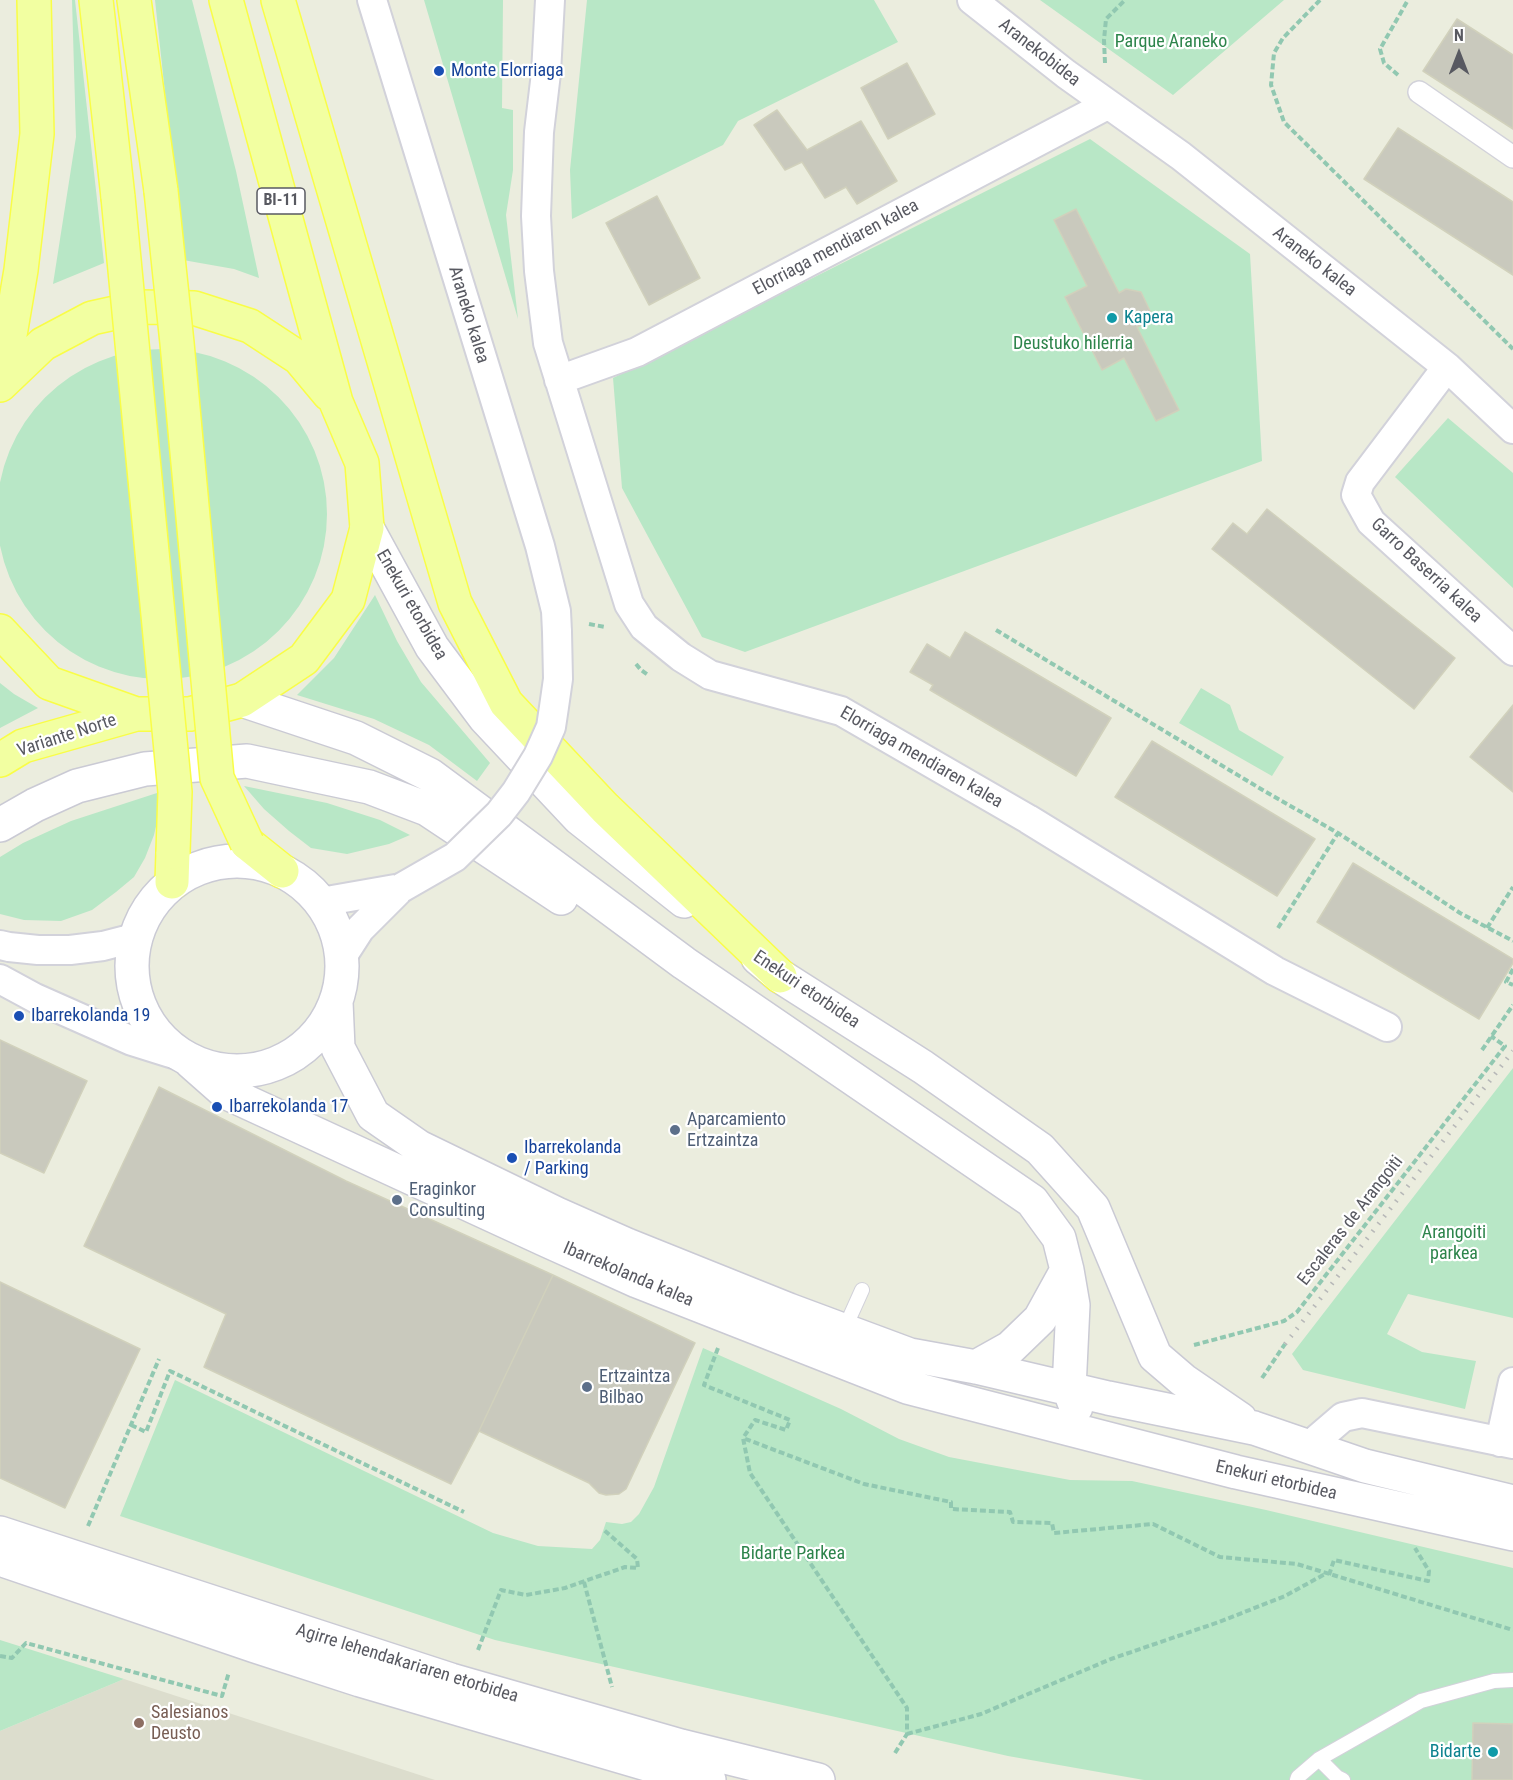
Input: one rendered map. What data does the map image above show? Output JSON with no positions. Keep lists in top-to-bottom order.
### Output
{
  "streets": {
    "main road": [
      "BI-11",
      "Enekuri etorbidea",
      "Variante Norte",
      "Ibarrekolanda kalea",
      "Agirre lehendakariaren etorbidea"
    ],
    "street": [
      "Aranekobidea",
      "Elorriaga mendiaren kalea",
      "Araneko kalea",
      "Garro Baserria kalea"
    ],
    "path": ["Escaleras de Arangoiti"]
  },
  "crossings": [
    ["Aranekobidea", "Elorriaga mendiaren kalea"],
    ["Aranekobidea", "Araneko kalea"],
    ["Elorriaga mendiaren kalea", "Araneko kalea"],
    ["Araneko kalea", "Garro Baserria kalea"],
    ["Enekuri etorbidea", "Ibarrekolanda kalea"]
  ],
  "parks": [
    "Parque Araneko",
    "Deustuko hilerria",
    "Arangoiti parkea",
    "Bidarte Parkea"
  ],
  "places": [
    "Monte Elorriaga",
    "Kapera",
    "Ibarrekolanda 19",
    "Ibarrekolanda 17",
    "Aparcamiento Ertzaintza",
    "Ibarrekolanda / Parking",
    "Eraginkor Consulting",
    "Ertzaintza Bilbao",
    "Salesianos Deusto",
    "Bidarte"
  ],
  "north": "top"
}
